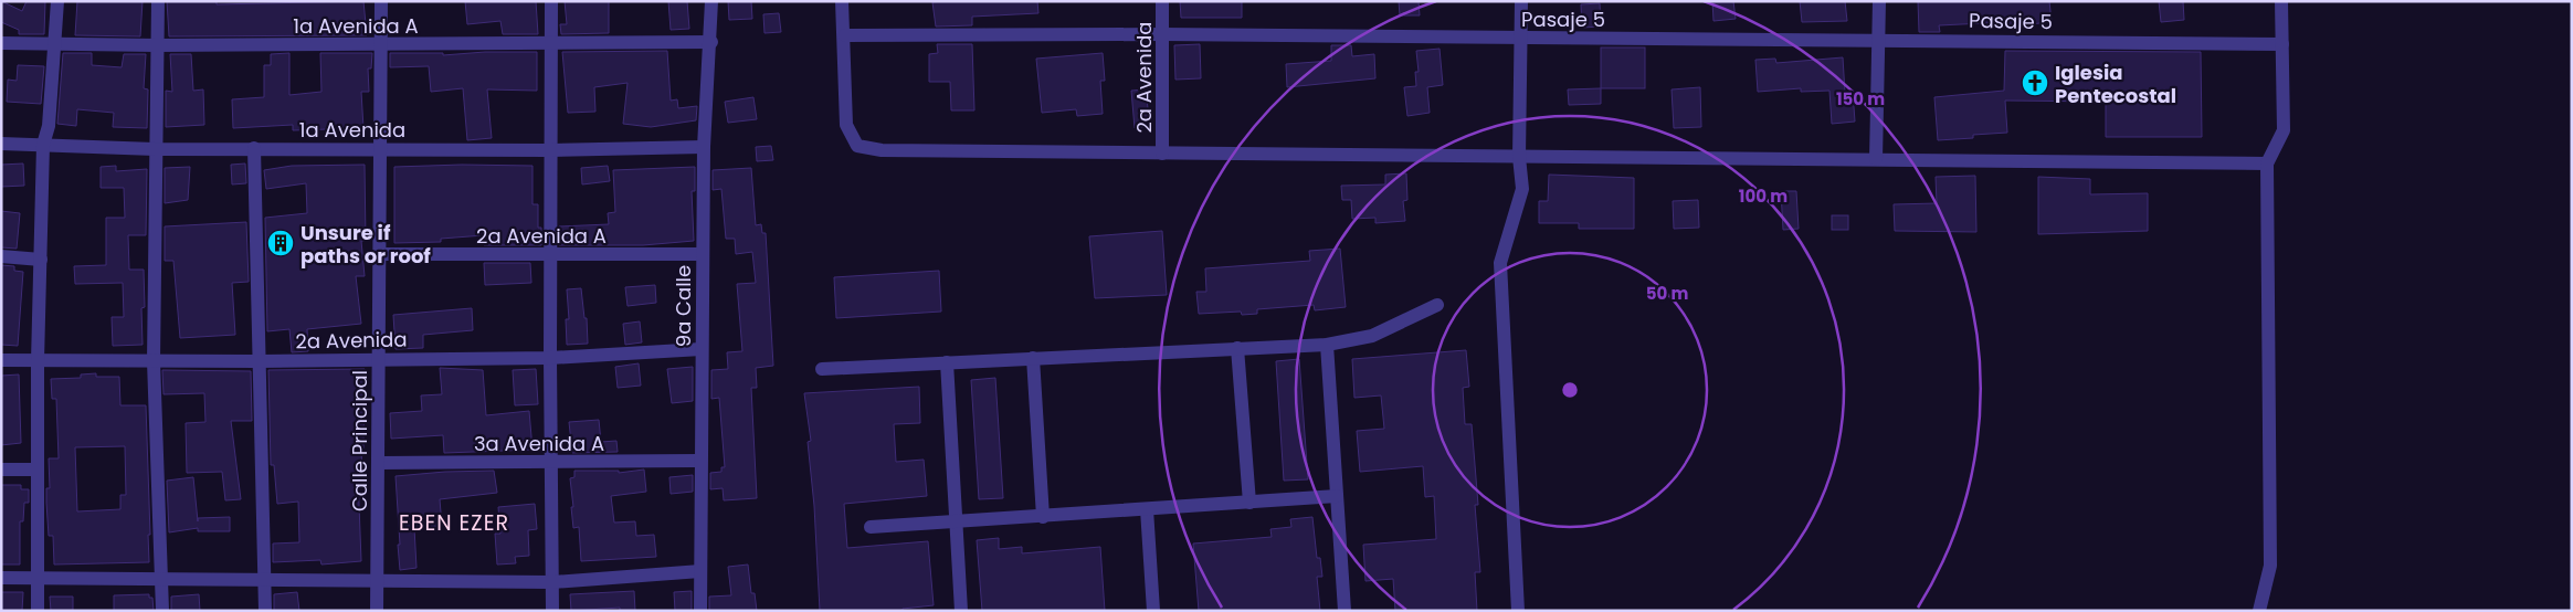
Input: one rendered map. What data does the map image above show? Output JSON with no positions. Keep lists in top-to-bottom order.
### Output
{
  "streets": {
    "street": [
      "Pasaje 5",
      "1a Avenida A",
      "2a Avenida",
      "1a Avenida",
      "2a Avenida A",
      "9a Calle",
      "Calle Principal",
      "3a Avenida A"
    ]
  },
  "crossings": [
    ["Pasaje 5", "2a Avenida"],
    ["1a Avenida A", "9a Calle"],
    ["1a Avenida A", "Calle Principal"],
    ["2a Avenida", "9a Calle"],
    ["2a Avenida", "Calle Principal"],
    ["1a Avenida", "9a Calle"],
    ["1a Avenida", "Calle Principal"],
    ["2a Avenida A", "9a Calle"],
    ["2a Avenida A", "Calle Principal"],
    ["9a Calle", "3a Avenida A"],
    ["Calle Principal", "3a Avenida A"]
  ],
  "districts": ["EBEN EZER"],
  "places": {
    "church": ["Iglesia Pentecostal"],
    "building": ["Unsure if paths or roof"]
  },
  "rings": ["150 m", "100 m", "50 m"]
}
